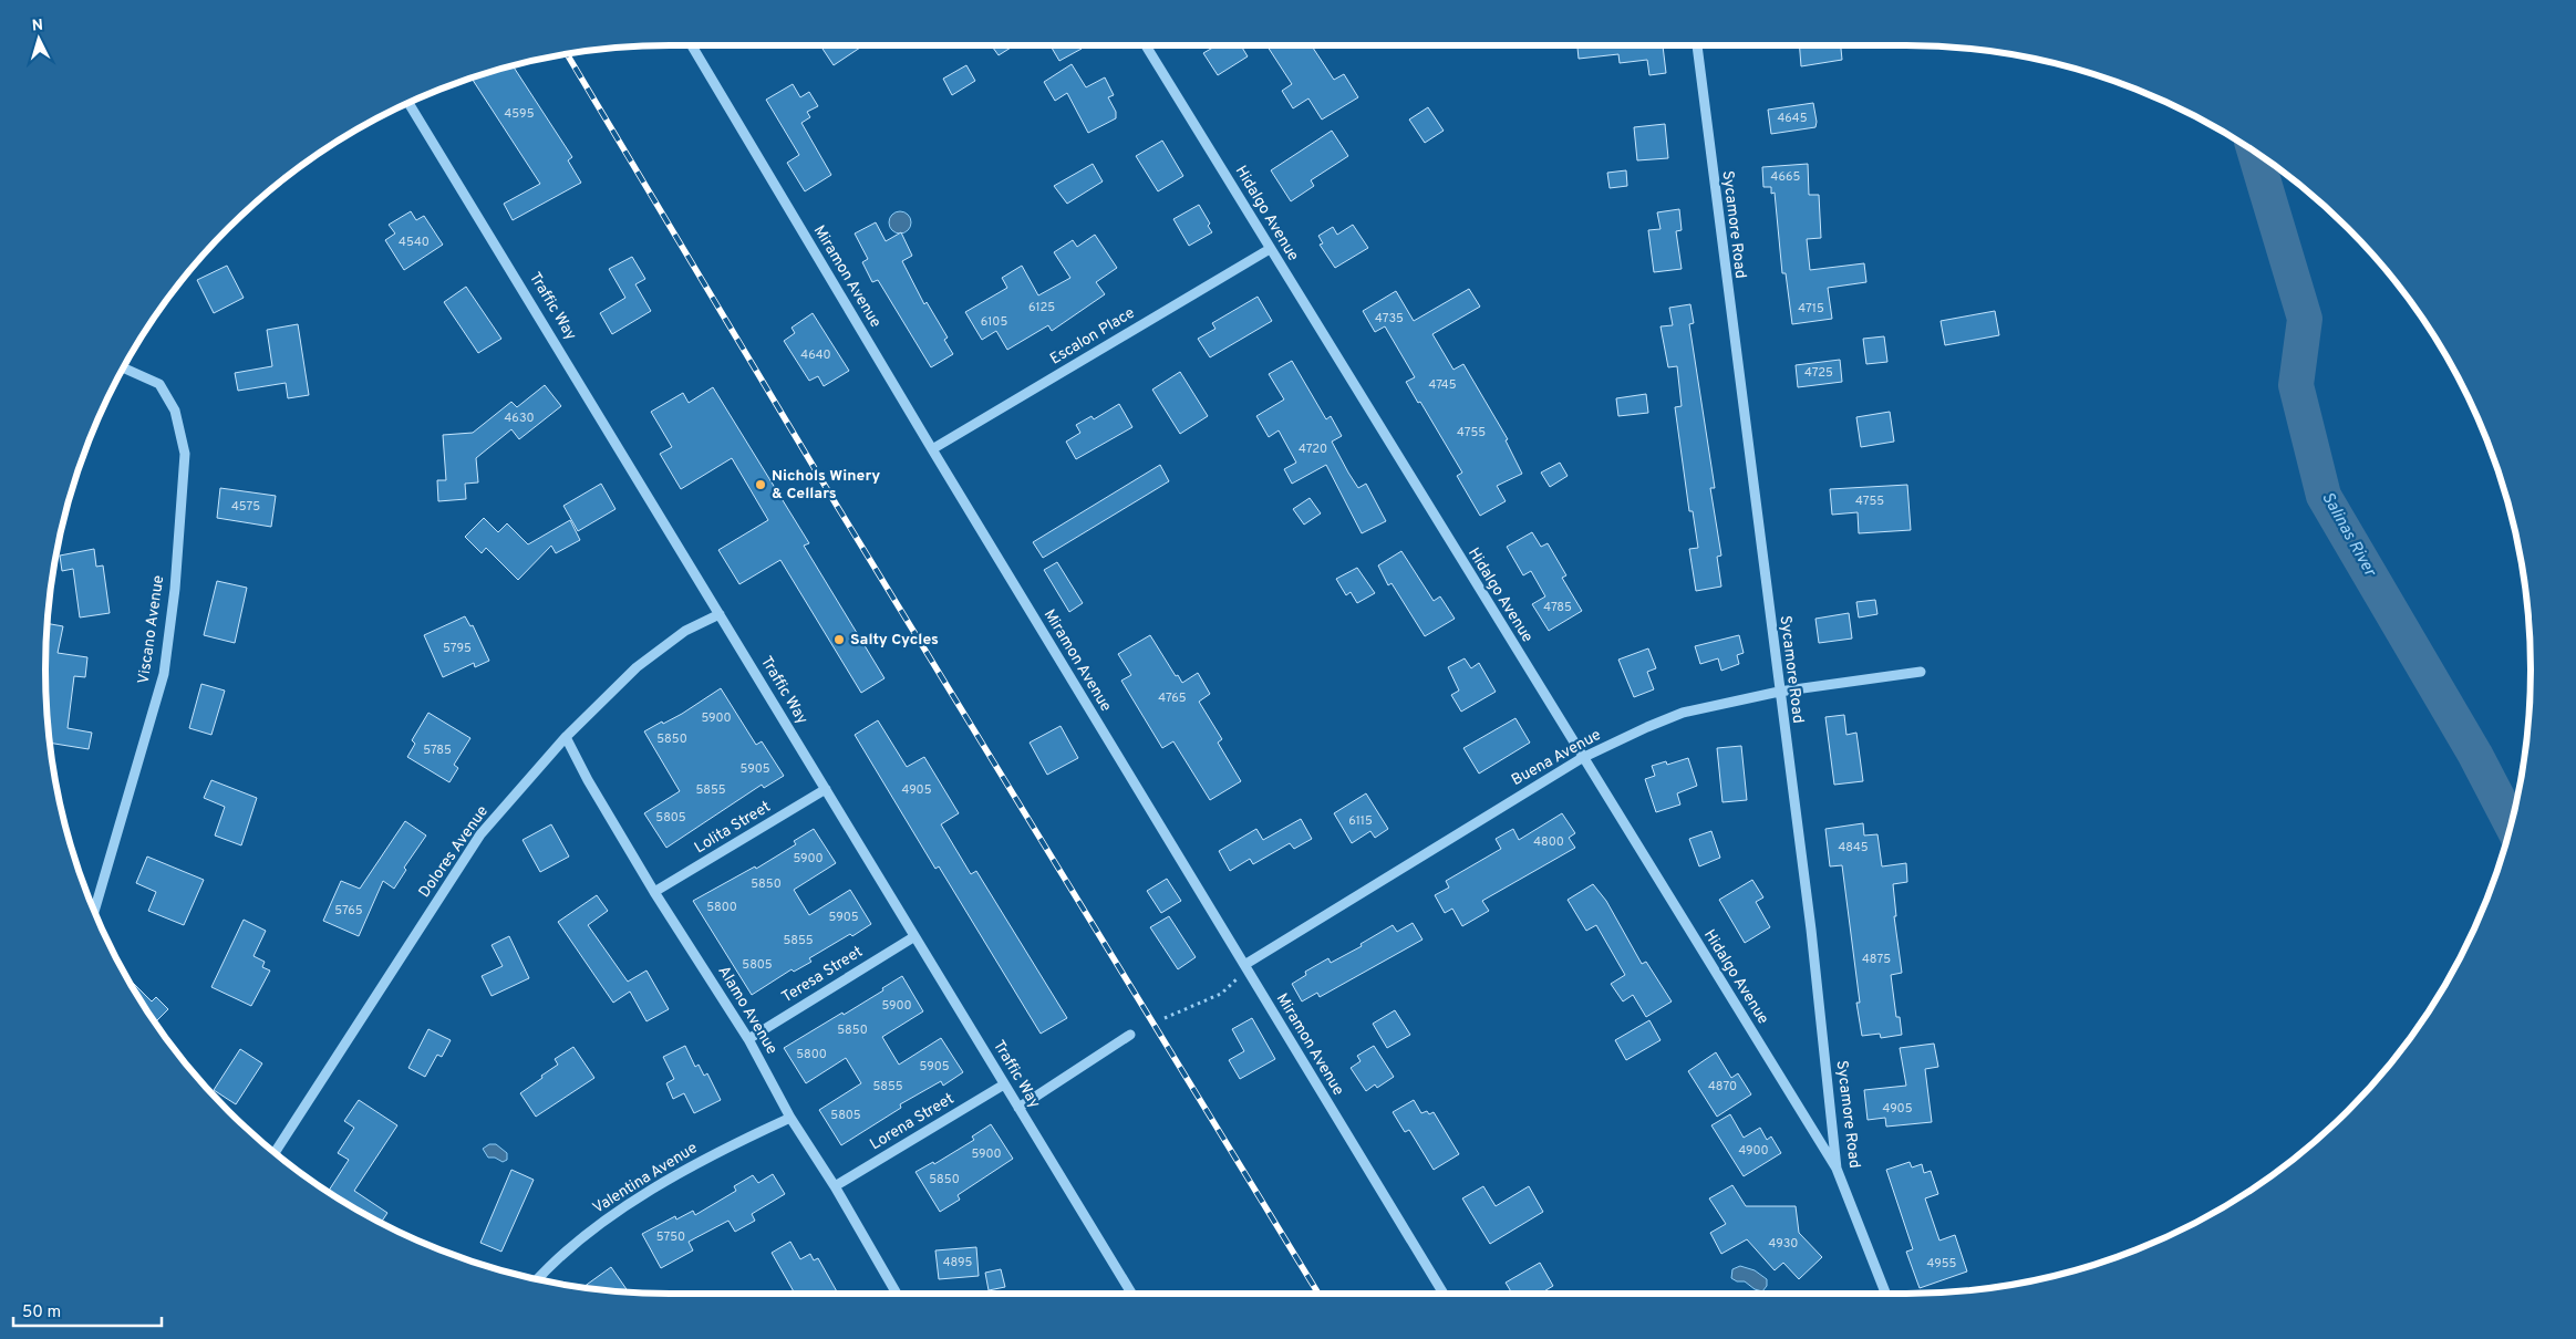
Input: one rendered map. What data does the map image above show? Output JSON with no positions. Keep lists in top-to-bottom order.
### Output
{
  "streets": {
    "street": [
      "Hidalgo Avenue",
      "Sycamore Road",
      "Miramon Avenue",
      "Traffic Way",
      "Escalon Place",
      "Viscano Avenue",
      "Buena Avenue",
      "Lolita Street",
      "Dolores Avenue",
      "Teresa Street",
      "Alamo Avenue",
      "Lorena Street",
      "Valentina Avenue"
    ]
  },
  "crossings": [
    ["Hidalgo Avenue", "Sycamore Road"],
    ["Hidalgo Avenue", "Escalon Place"],
    ["Hidalgo Avenue", "Buena Avenue"],
    ["Sycamore Road", "Buena Avenue"],
    ["Miramon Avenue", "Escalon Place"],
    ["Miramon Avenue", "Buena Avenue"],
    ["Traffic Way", "Lolita Street"],
    ["Traffic Way", "Dolores Avenue"],
    ["Traffic Way", "Teresa Street"],
    ["Traffic Way", "Lorena Street"],
    ["Lolita Street", "Alamo Avenue"],
    ["Dolores Avenue", "Alamo Avenue"],
    ["Teresa Street", "Alamo Avenue"],
    ["Alamo Avenue", "Lorena Street"],
    ["Alamo Avenue", "Valentina Avenue"]
  ],
  "water": ["Salinas River"],
  "places": ["Nichols Winery & Cellars", "Salty Cycles"],
  "house_numbers": [
    "4595",
    "4645",
    "4665",
    "4540",
    "6125",
    "4715",
    "4735",
    "6105",
    "4640",
    "4725",
    "4745",
    "4630",
    "4755",
    "4720",
    "4755",
    "4575",
    "4785",
    "5795",
    "4765",
    "5900",
    "5850",
    "5785",
    "5905",
    "5855",
    "4905",
    "5805",
    "6115",
    "4800",
    "4845",
    "5900",
    "5850",
    "5800",
    "5765",
    "5905",
    "5855",
    "4875",
    "5805",
    "5900",
    "5850",
    "5800",
    "5905",
    "5855",
    "4870",
    "4905",
    "5805",
    "4900",
    "5900",
    "5850",
    "5750",
    "4930",
    "4895",
    "4955"
  ],
  "scale_bar": "50 m",
  "north": "top"
}
